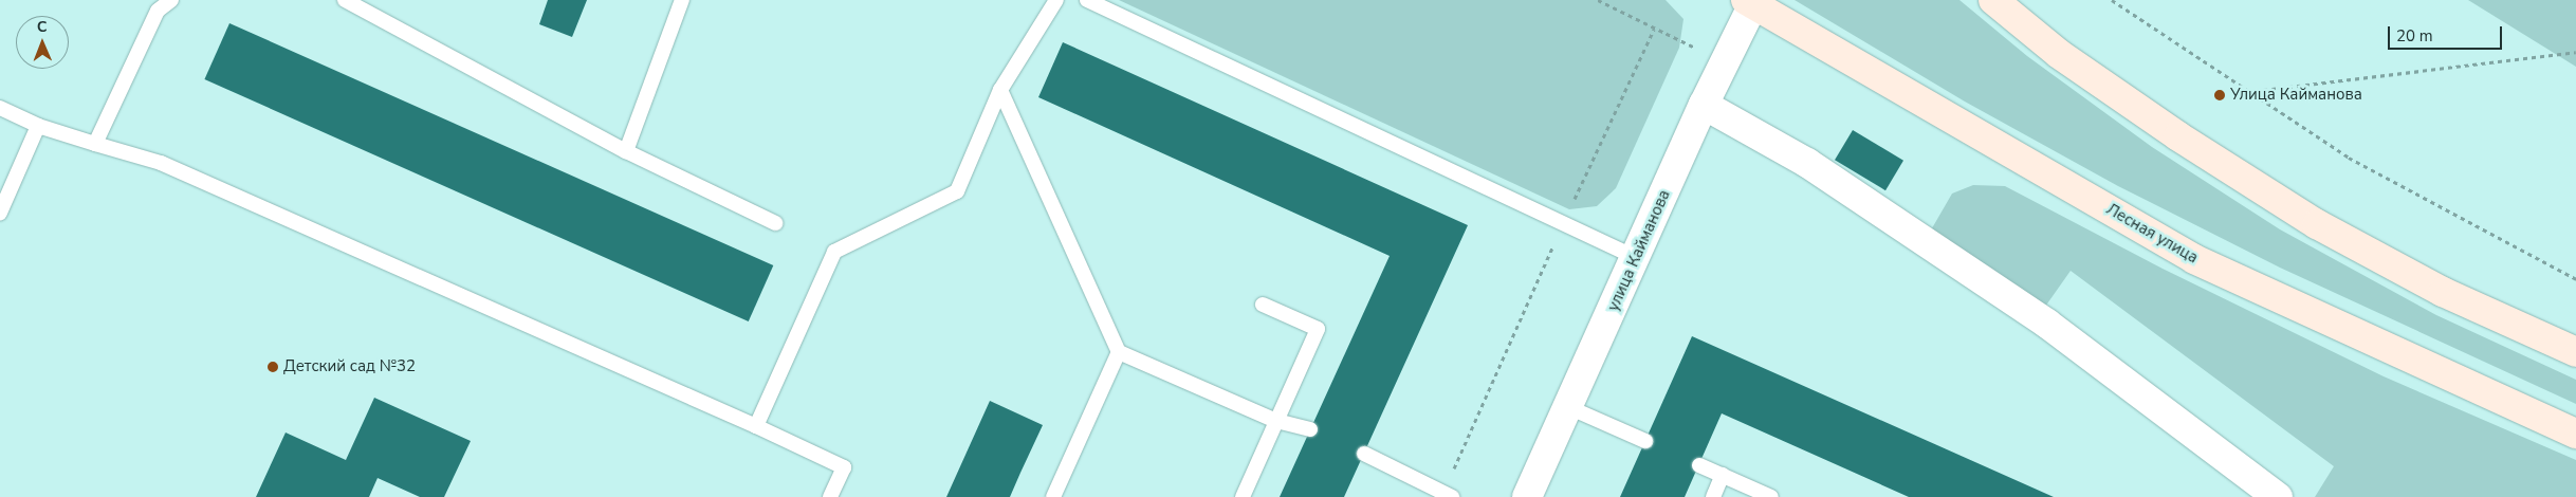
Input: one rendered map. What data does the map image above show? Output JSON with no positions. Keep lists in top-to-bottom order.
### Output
{
  "streets": {
    "main road": ["Лесная улица"],
    "street": ["улица Кайманова"]
  },
  "crossings": [
    ["Лесная улица", "улица Кайманова"]
  ],
  "places": ["Улица Кайманова", "Детский сад №32"],
  "scale_bar": "20 m",
  "north": "top"
}
